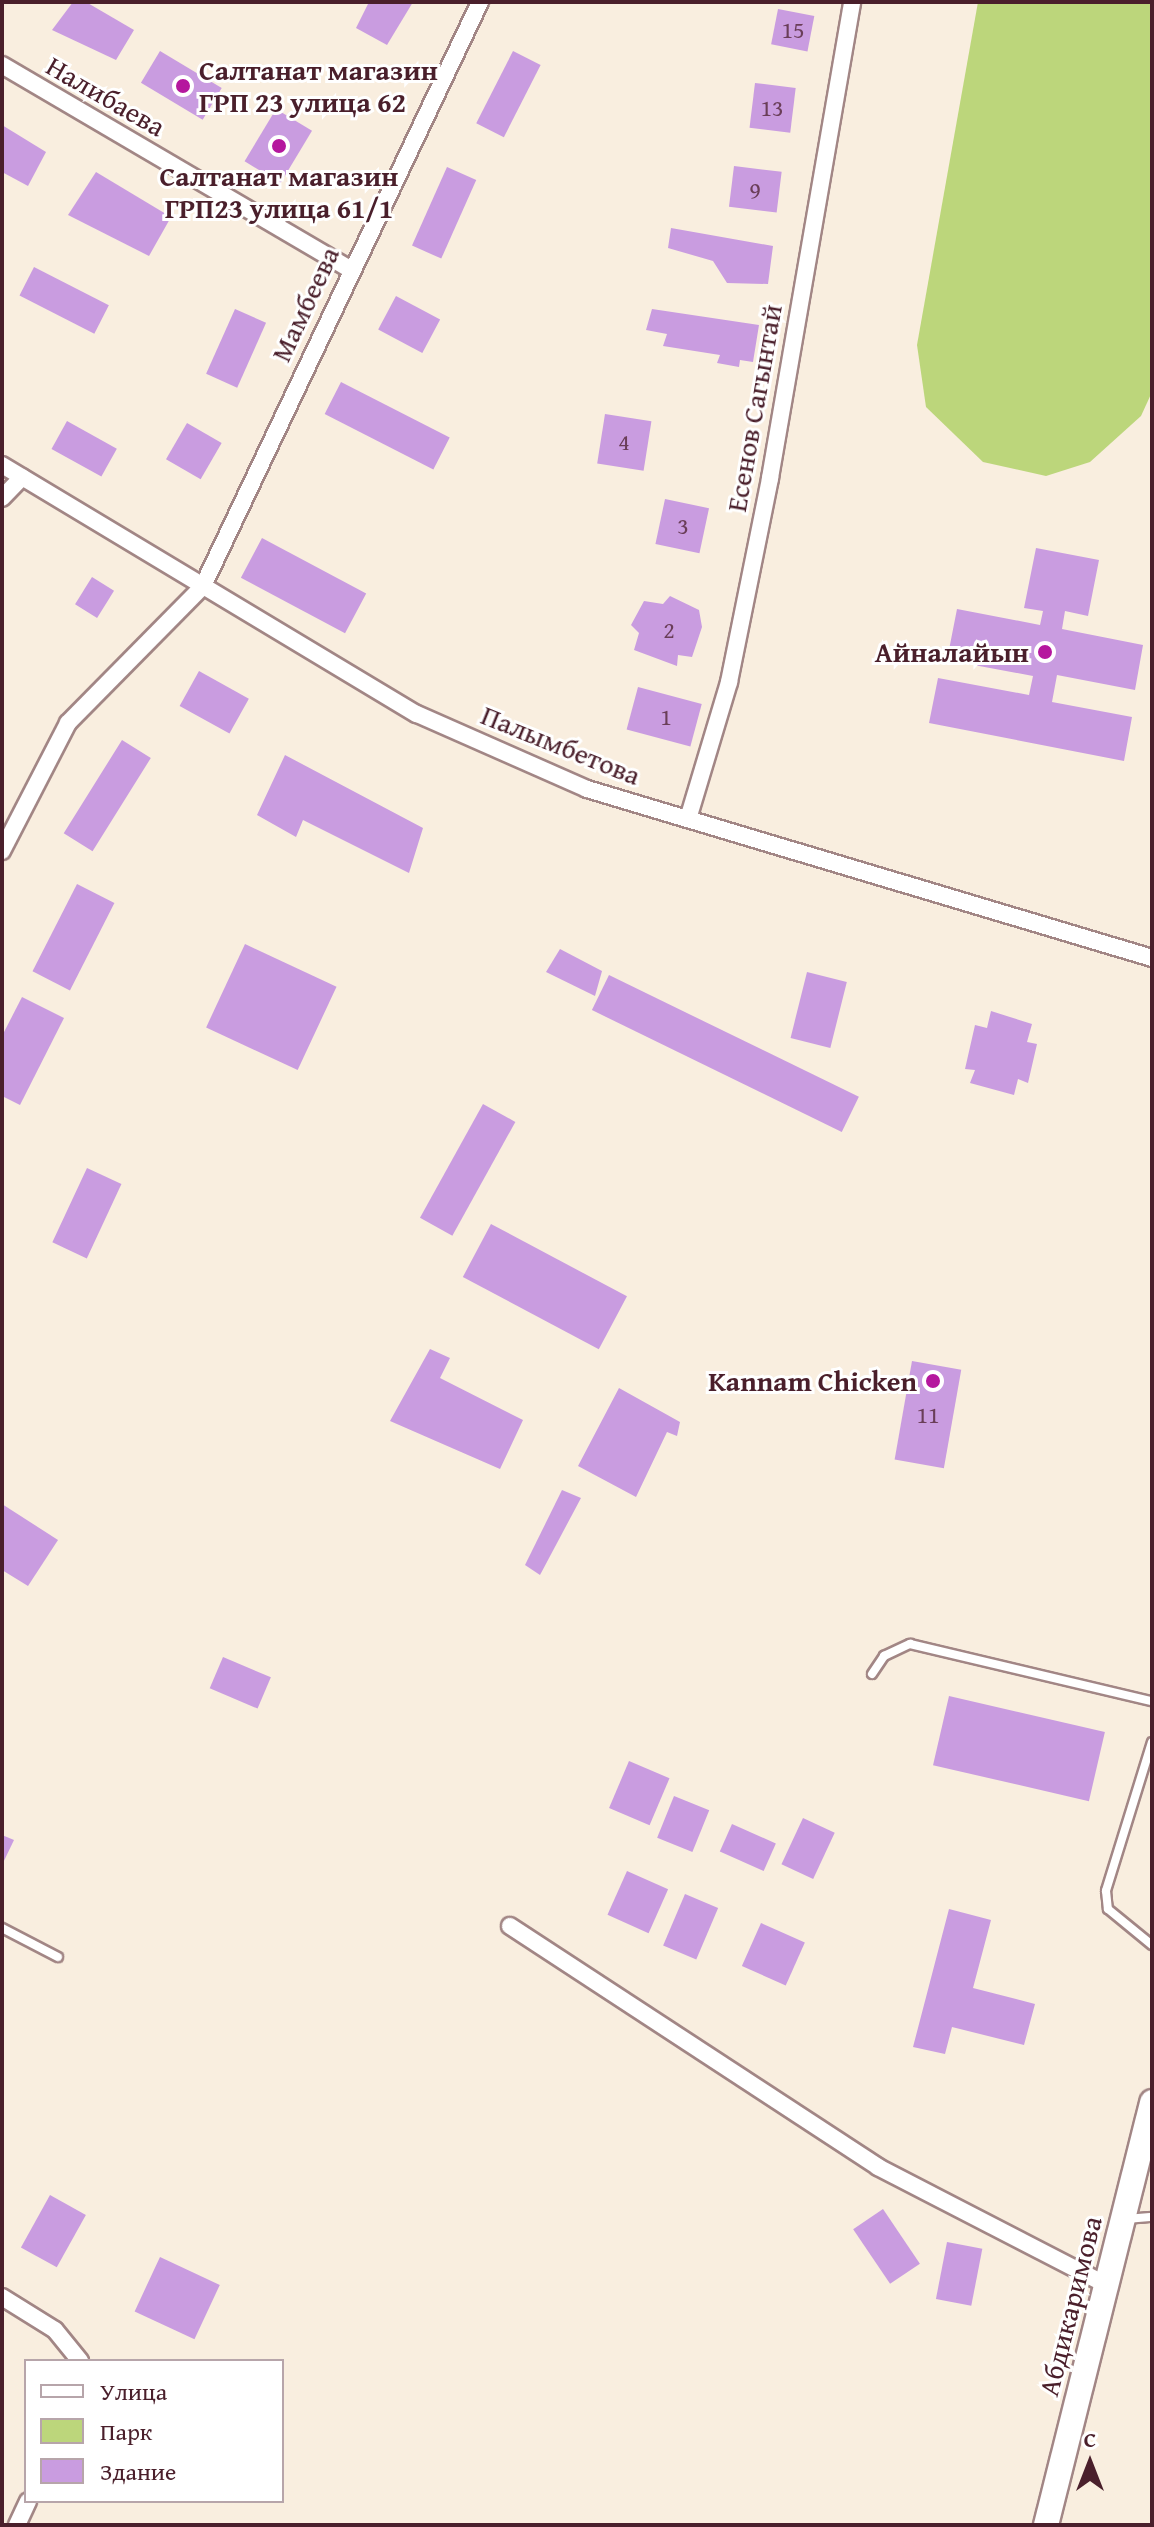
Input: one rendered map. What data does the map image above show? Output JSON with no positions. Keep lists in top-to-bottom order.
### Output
{
  "streets": {
    "main road": ["Абдикаримова"],
    "street": [
      "Налибаева",
      "Мамбеева",
      "Есенов Сагынтай",
      "Палымбетова"
    ]
  },
  "crossings": [
    ["Налибаева", "Мамбеева"],
    ["Мамбеева", "Палымбетова"],
    ["Есенов Сагынтай", "Палымбетова"]
  ],
  "places": [
    "Салтанат магазин ГРП 23 улица 62",
    "Салтанат магазин ГРП23 улица 61/1",
    "Айналайын",
    "Kannam Chicken"
  ],
  "house_numbers": [
    "15",
    "13",
    "9",
    "4",
    "3",
    "2",
    "1",
    "11"
  ],
  "legend": ["Улица", "Парк", "Здание"],
  "north": "top"
}
